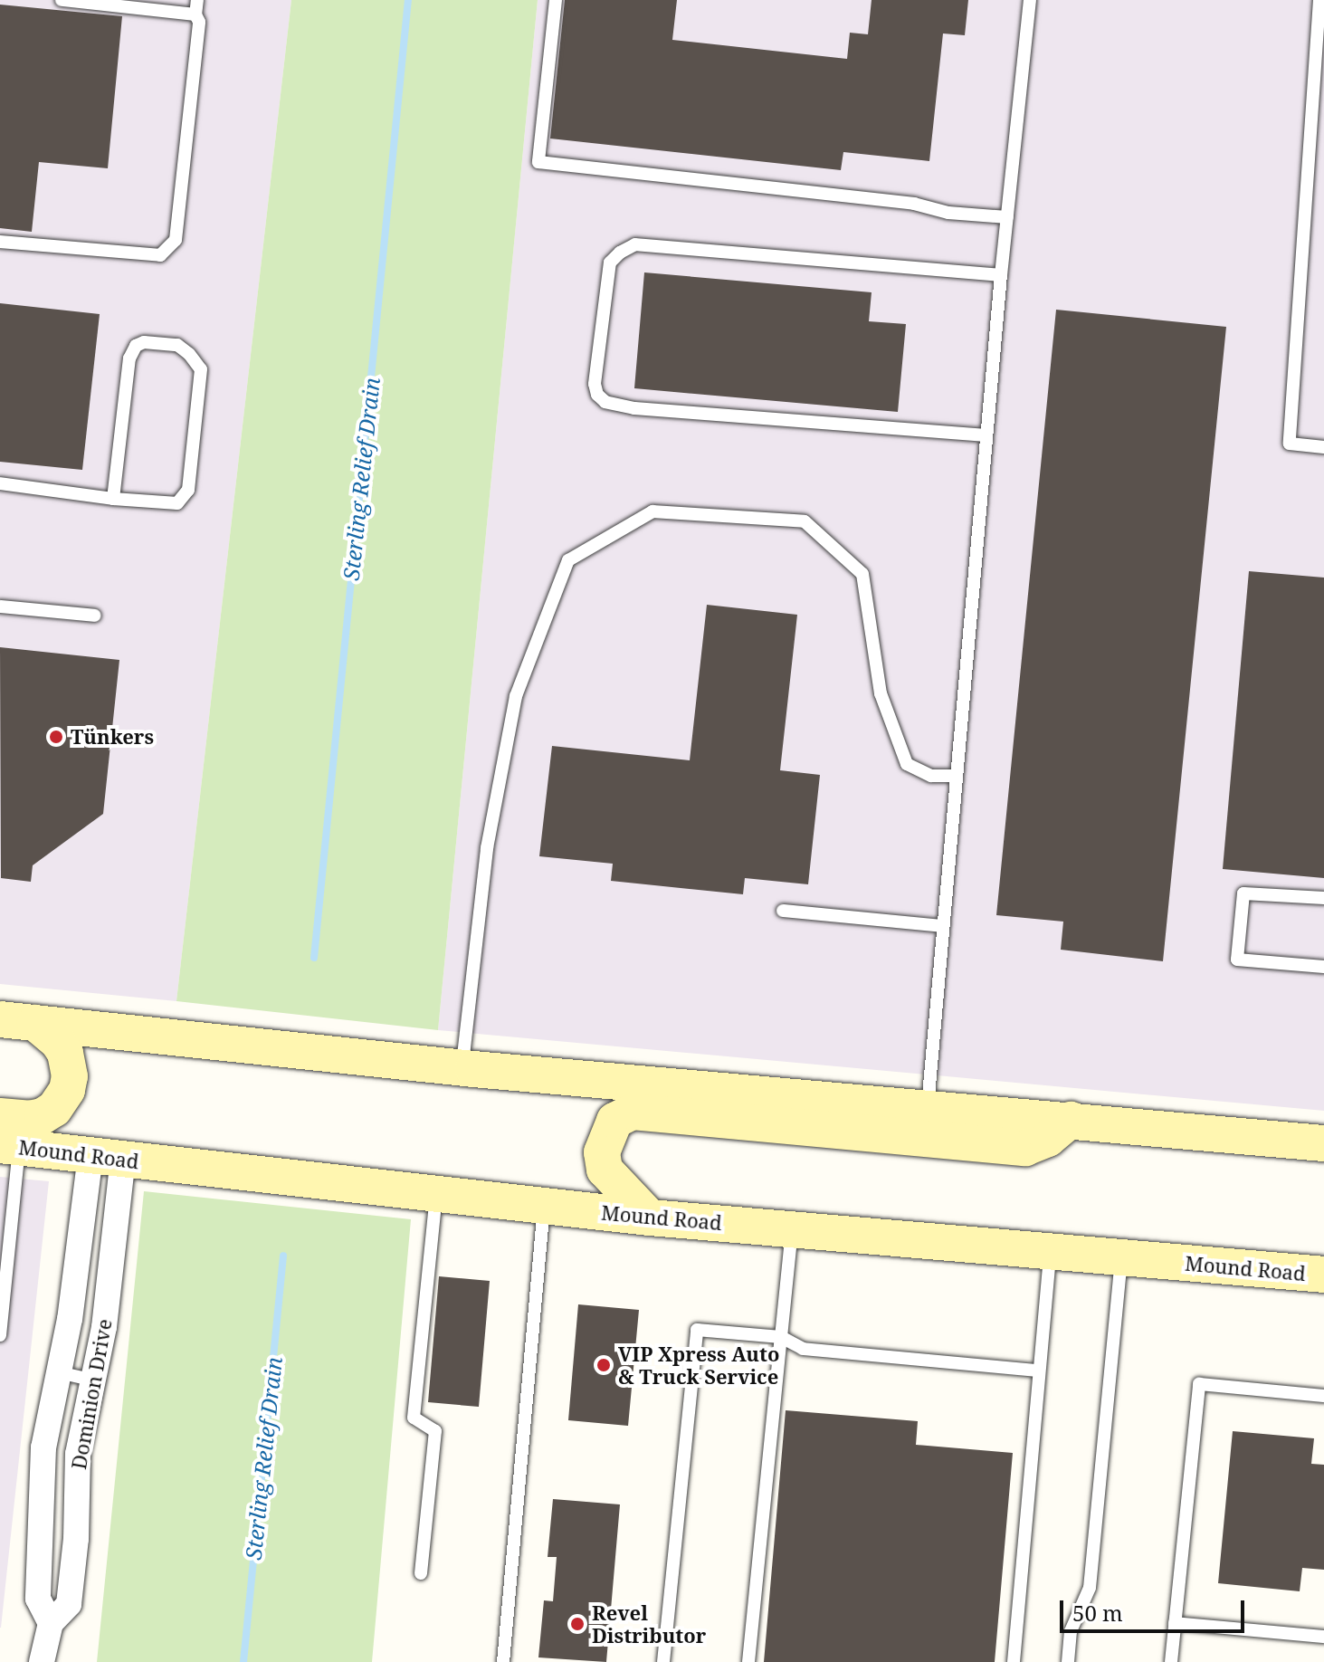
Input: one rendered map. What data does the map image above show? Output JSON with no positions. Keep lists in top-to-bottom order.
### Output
{
  "streets": {
    "main road": ["Mound Road"],
    "street": ["Dominion Drive"]
  },
  "crossings": [
    ["Mound Road", "Dominion Drive"]
  ],
  "water": ["Sterling Relief Drain"],
  "places": ["Tünkers", "VIP Xpress Auto & Truck Service", "Revel Distributor"],
  "scale_bar": "50 m"
}
